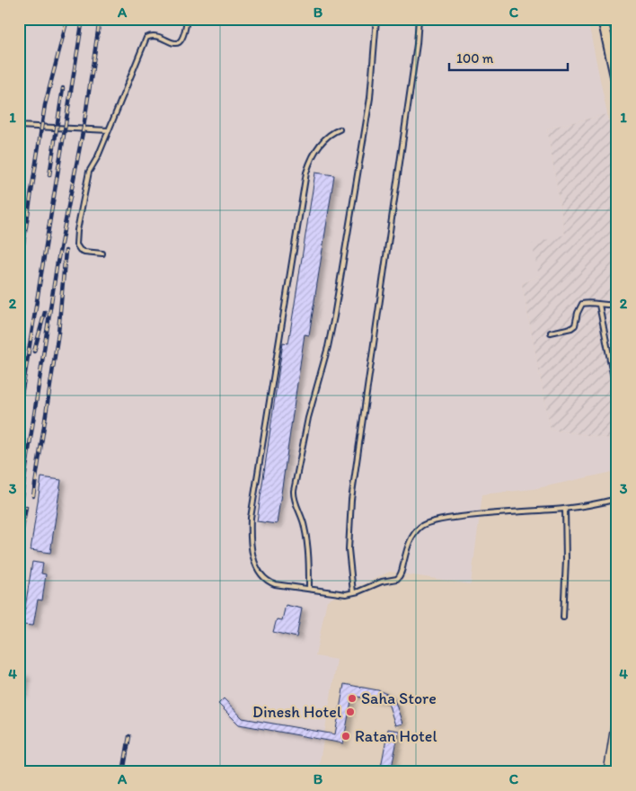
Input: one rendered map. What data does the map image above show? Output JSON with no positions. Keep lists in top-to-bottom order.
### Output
{
  "places": ["Saha Store", "Dinesh Hotel", "Ratan Hotel"],
  "scale_bar": "100 m",
  "grid": {
    "columns": ["A", "B", "C"],
    "rows": [
      "1",
      "2",
      "3",
      "4"
    ]
  }
}
